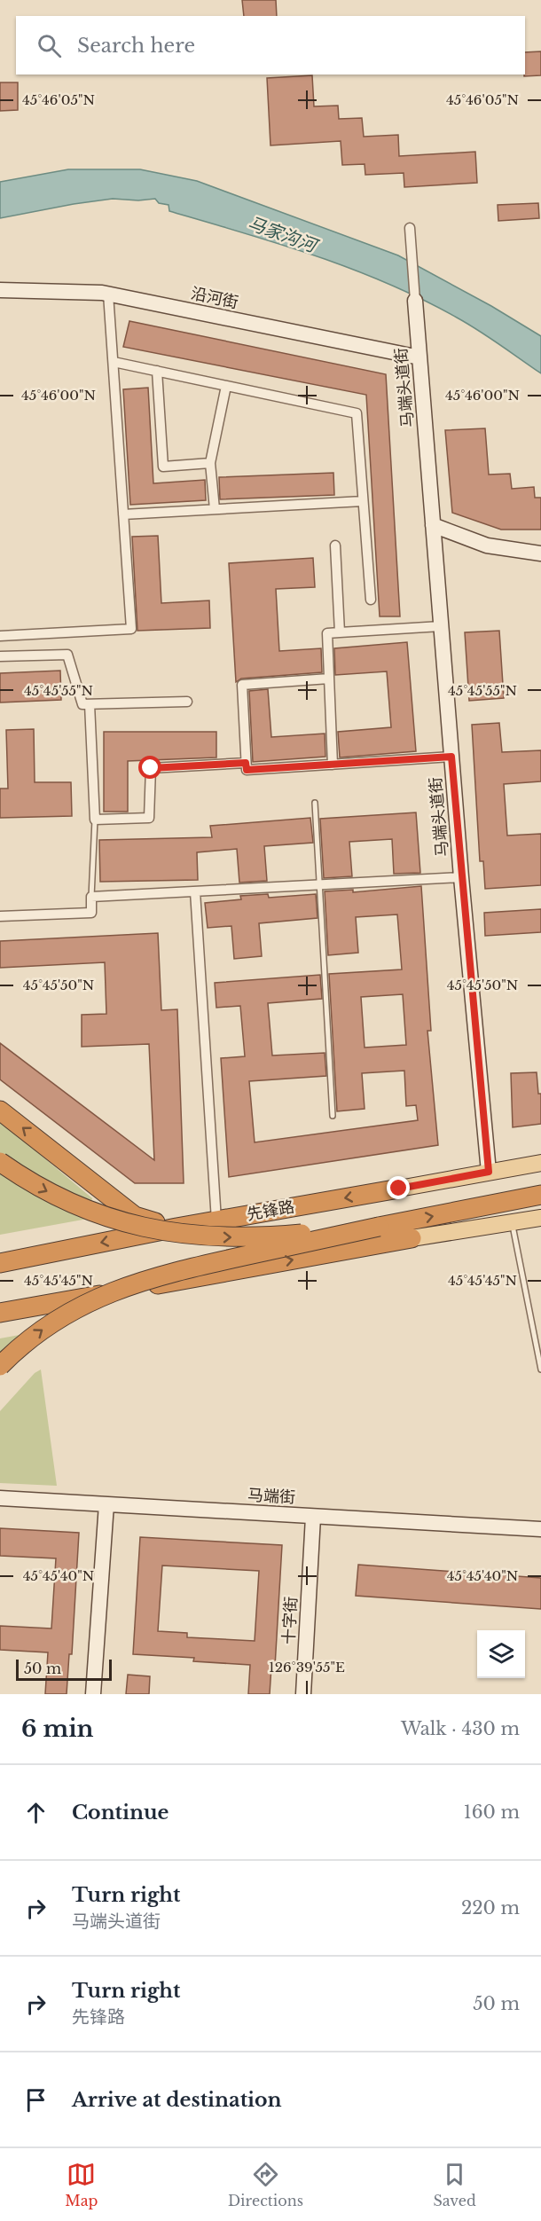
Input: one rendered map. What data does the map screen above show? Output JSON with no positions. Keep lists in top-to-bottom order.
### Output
{
  "streets": {
    "highway": ["先锋路"],
    "street": [
      "沿河街",
      "马端头道街",
      "马端街",
      "十字街"
    ]
  },
  "crossings": [
    ["沿河街", "马端头道街"],
    ["马端头道街", "先锋路"],
    ["马端街", "十字街"]
  ],
  "one_way": ["先锋路"],
  "water": ["马家沟河"],
  "scale_bar": "50 m",
  "page": {
    "search": "Search here",
    "scale": "50 m",
    "heading": ["6 min", "Walk · 430 m"],
    "list": [
      ["Continue", "160 m"],
      ["Turn right", "马端头道街", "220 m"],
      ["Turn right", "先锋路", "50 m"],
      "Arrive at destination"
    ],
    "nav": ["Map", "Directions", "Saved"]
  },
  "coordinates": [
    "45°46'05\"N",
    "45°46'00\"N",
    "45°45'55\"N",
    "45°45'50\"N",
    "45°45'45\"N",
    "45°45'40\"N",
    "126°39'55\"E"
  ]
}
